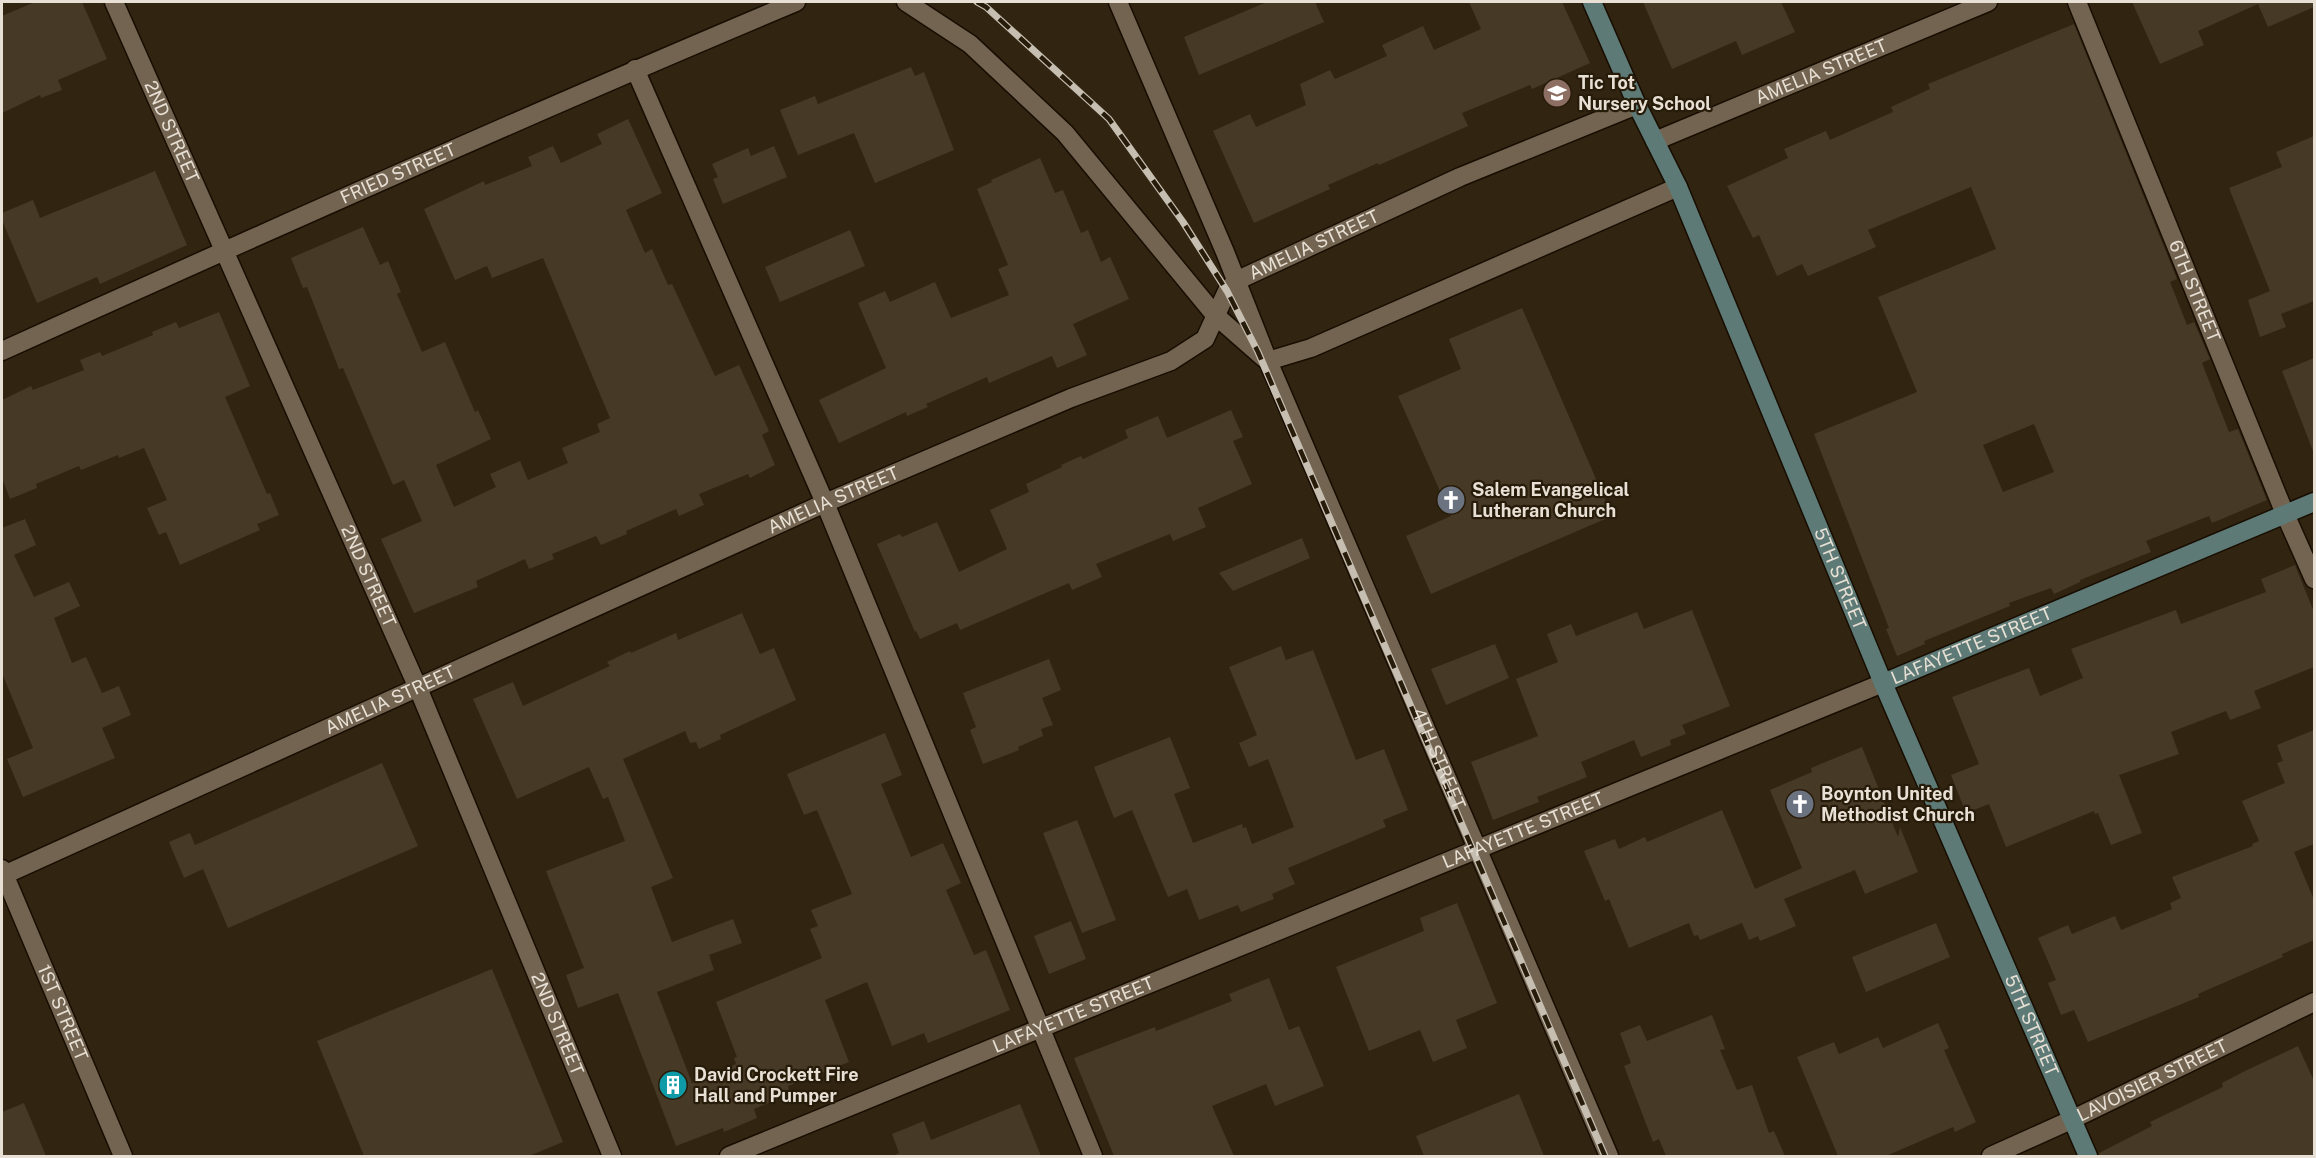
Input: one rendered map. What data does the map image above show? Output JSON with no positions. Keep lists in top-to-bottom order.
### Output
{
  "streets": {
    "main road": ["5TH STREET", "LAFAYETTE STREET"],
    "street": [
      "AMELIA STREET",
      "2ND STREET",
      "FRIED STREET",
      "6TH STREET",
      "4TH STREET",
      "1ST STREET",
      "LAVOISIER STREET"
    ]
  },
  "crossings": [
    ["AMELIA STREET", "2ND STREET"],
    ["AMELIA STREET", "5TH STREET"],
    ["AMELIA STREET", "4TH STREET"],
    ["AMELIA STREET", "1ST STREET"],
    ["2ND STREET", "FRIED STREET"],
    ["6TH STREET", "LAFAYETTE STREET"],
    ["5TH STREET", "LAFAYETTE STREET"],
    ["5TH STREET", "LAVOISIER STREET"],
    ["LAFAYETTE STREET", "4TH STREET"]
  ],
  "places": {
    "school or university": ["Tic Tot Nursery School"],
    "church": ["Salem Evangelical Lutheran Church", "Boynton United Methodist Church"],
    "building": ["David Crockett Fire Hall and Pumper"]
  }
}
